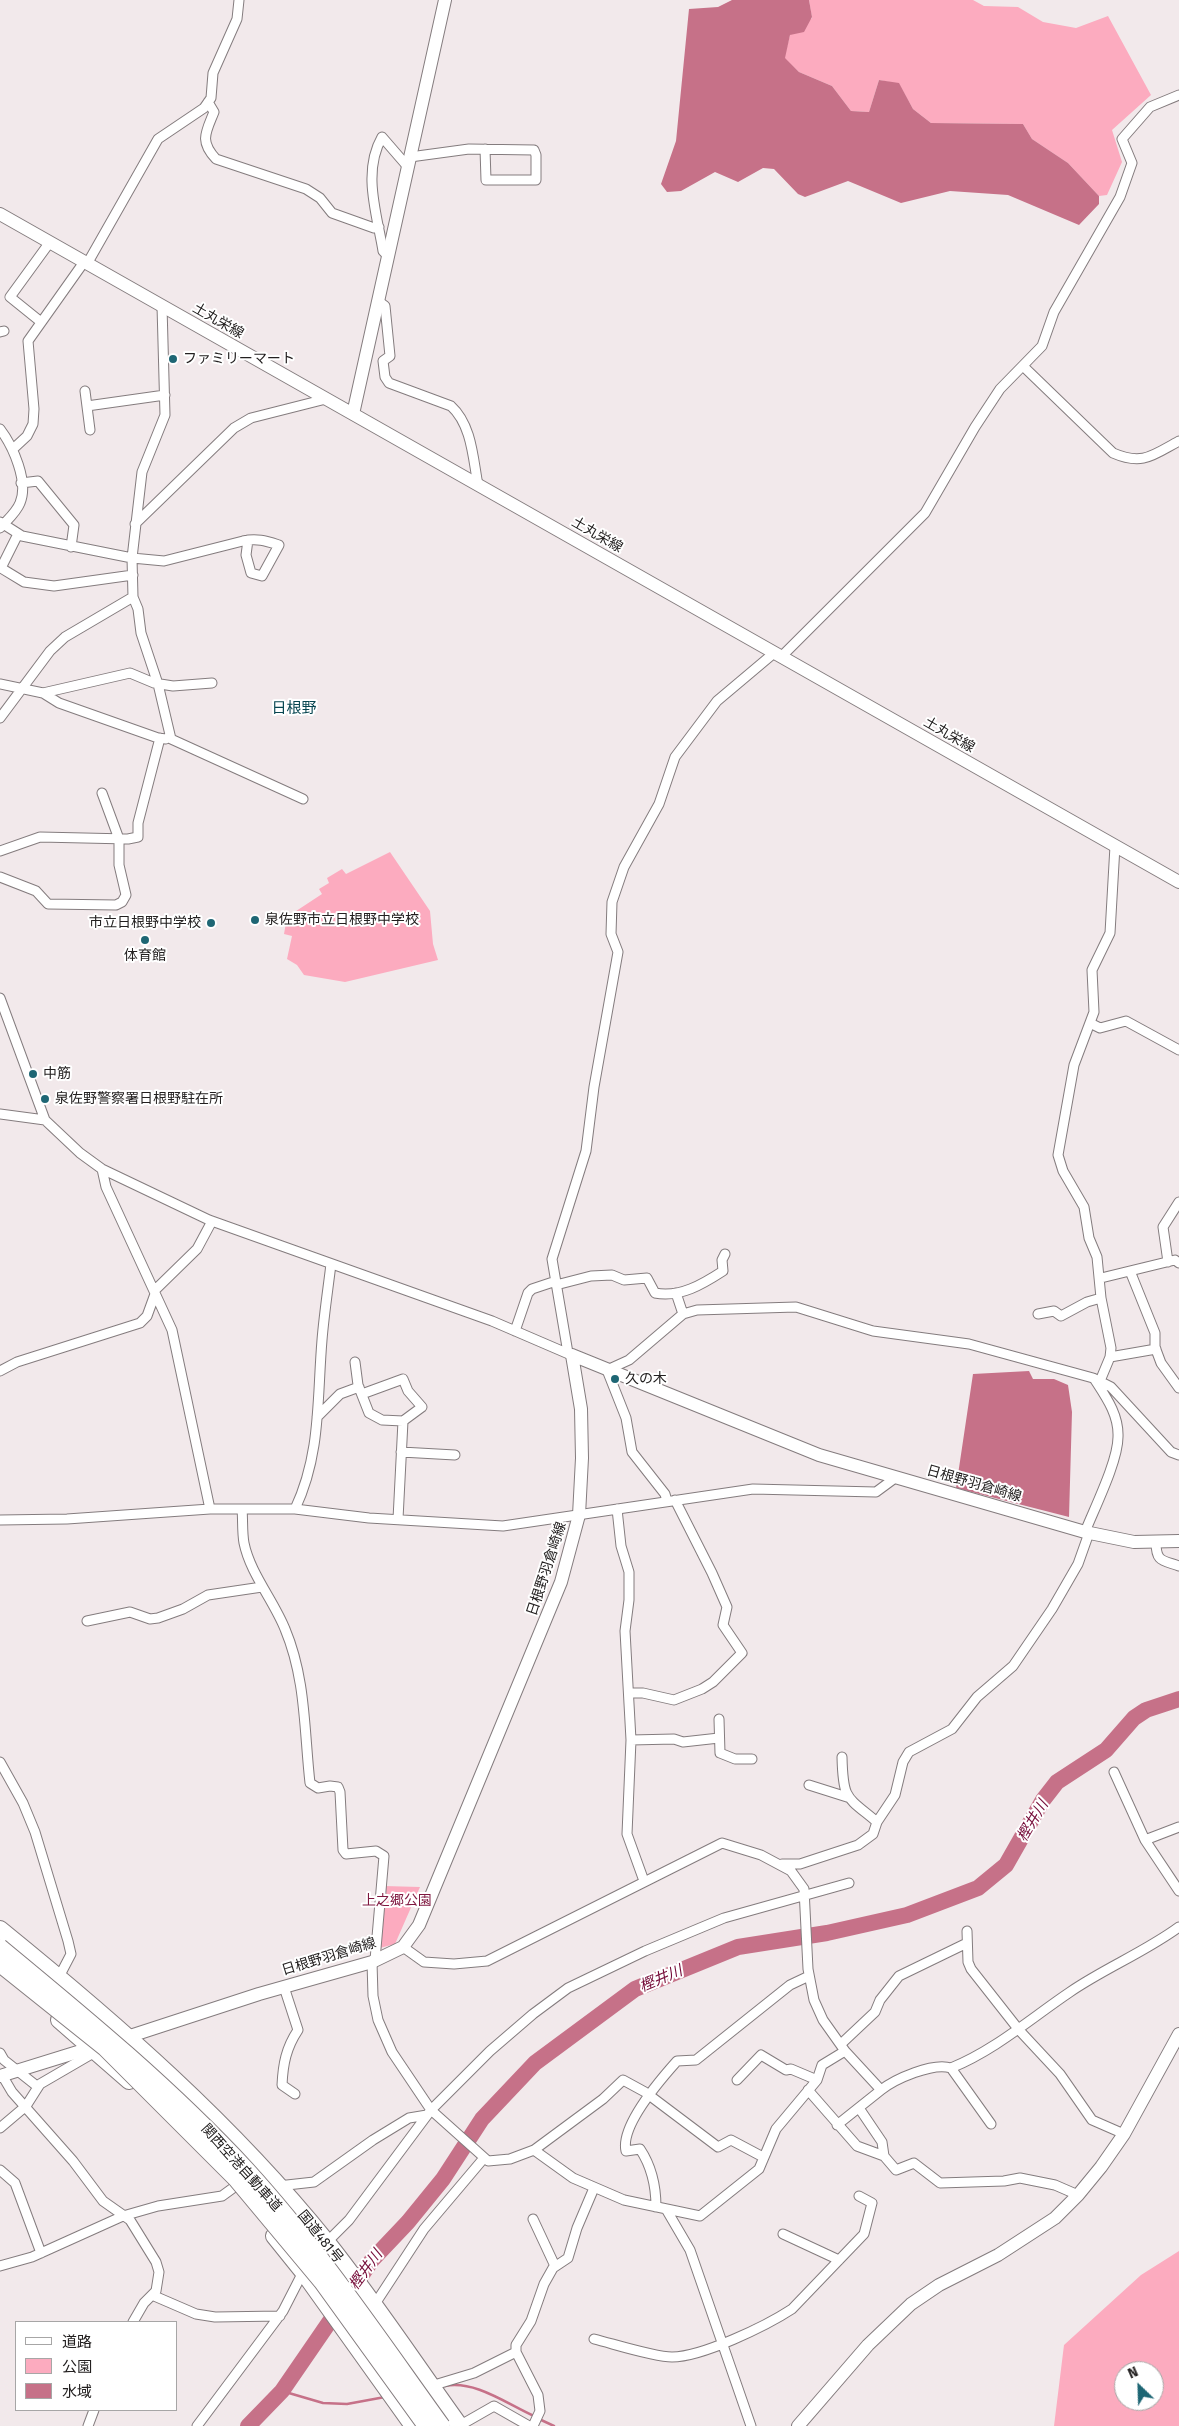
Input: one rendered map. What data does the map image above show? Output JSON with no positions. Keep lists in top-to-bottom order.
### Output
{
  "streets": {
    "highway": ["関西空港自動車道", "国道481号"],
    "main road": ["土丸栄線", "日根野羽倉崎線"]
  },
  "crossings": [
    ["日根野羽倉崎線", "国道481号"]
  ],
  "districts": ["日根野"],
  "water": ["樫井川"],
  "parks": ["上之郷公園"],
  "places": [
    "ファミリーマート",
    "泉佐野市立日根野中学校",
    "市立日根野中学校",
    "体育館",
    "中筋",
    "泉佐野警察署日根野駐在所",
    "久の木"
  ],
  "legend": ["道路", "公園", "水域"],
  "north": "top left"
}
